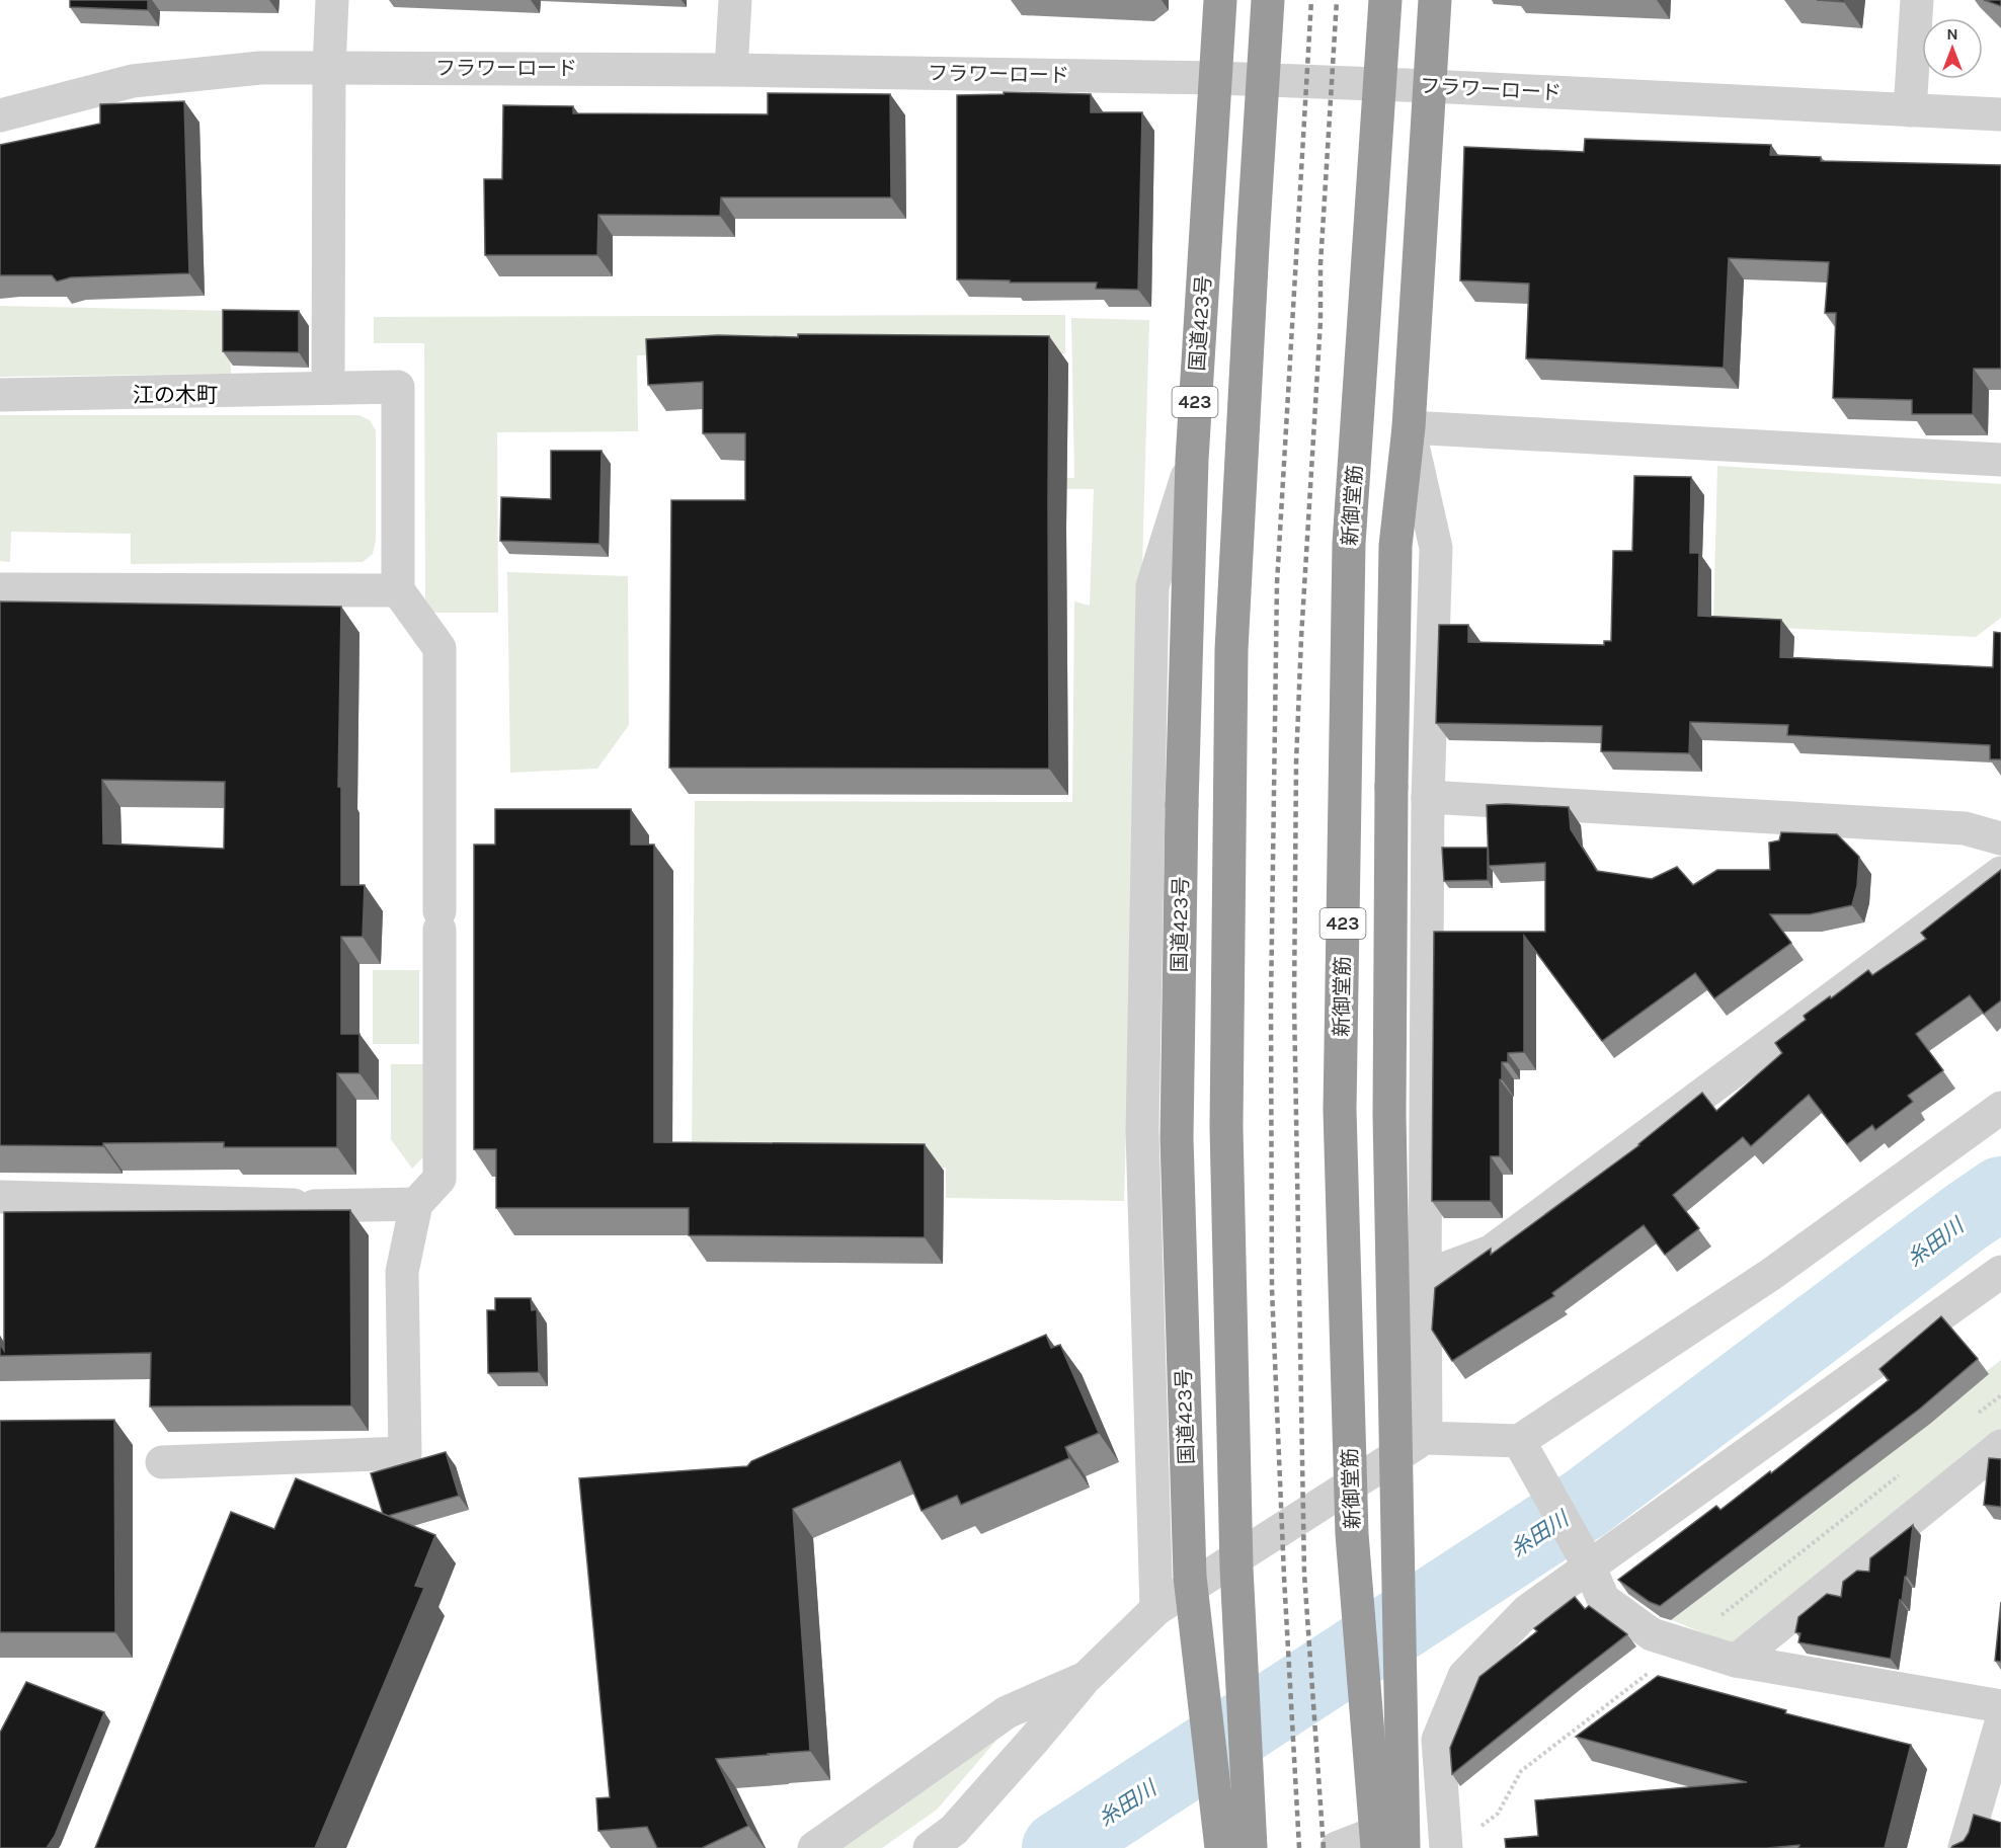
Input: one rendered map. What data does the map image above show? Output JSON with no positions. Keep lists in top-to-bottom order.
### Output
{
  "streets": {
    "highway": ["国道423号", "423", "新御堂筋"],
    "street": ["フラワーロード"]
  },
  "crossings": [
    ["フラワーロード", "国道423号"],
    ["フラワーロード", "423"]
  ],
  "districts": ["江の木町"],
  "water": ["糸田川"],
  "north": "top"
}
